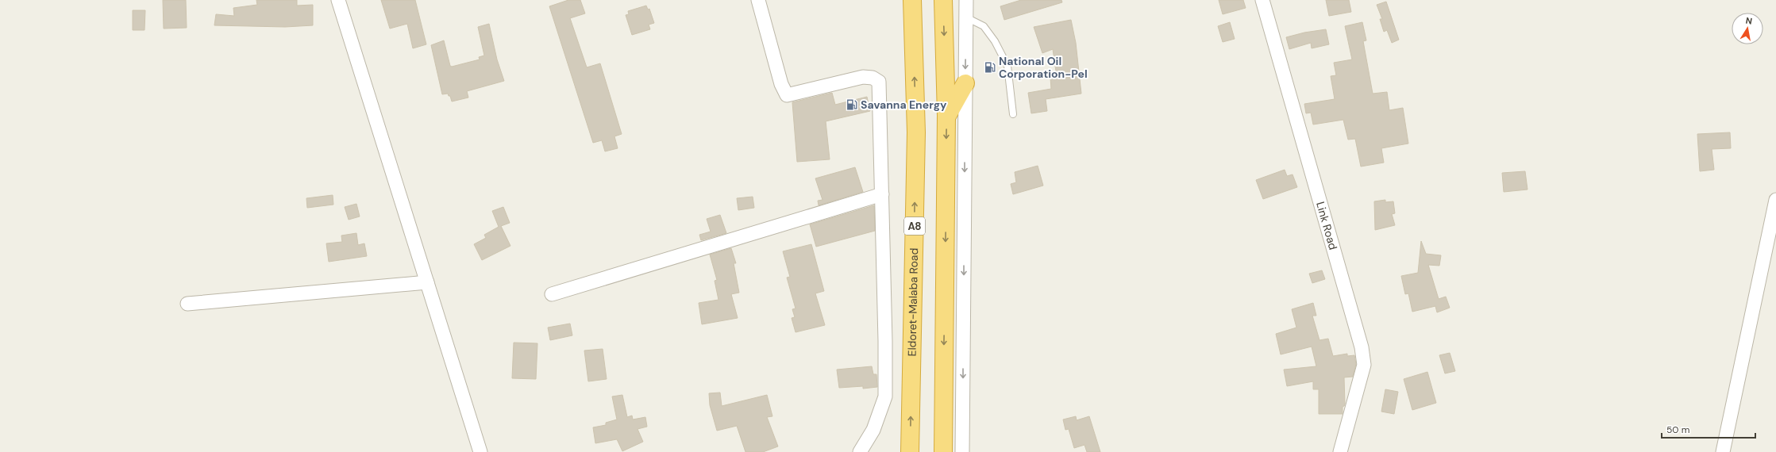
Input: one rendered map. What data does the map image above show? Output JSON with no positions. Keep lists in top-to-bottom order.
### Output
{
  "streets": {
    "highway": ["A8", "Eldoret-Malaba Road"],
    "street": ["Link Road"]
  },
  "places": {
    "fuel station": ["National Oil Corporation-Pel", "Savanna Energy"]
  },
  "scale_bar": "50 m",
  "north": "top"
}
